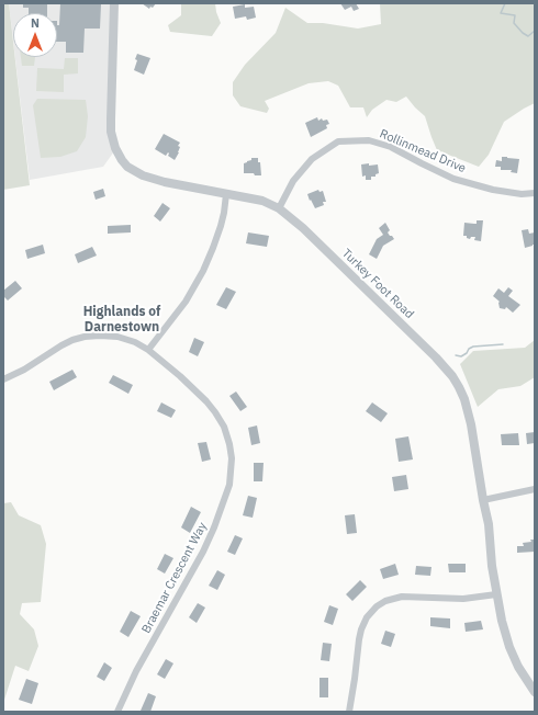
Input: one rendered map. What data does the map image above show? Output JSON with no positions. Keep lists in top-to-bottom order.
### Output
{
  "streets": {
    "street": ["Rollinmead Drive", "Turkey Foot Road", "Braemar Crescent Way"]
  },
  "crossings": [
    ["Rollinmead Drive", "Turkey Foot Road"]
  ],
  "districts": ["Highlands of Darnestown"],
  "north": "top"
}
